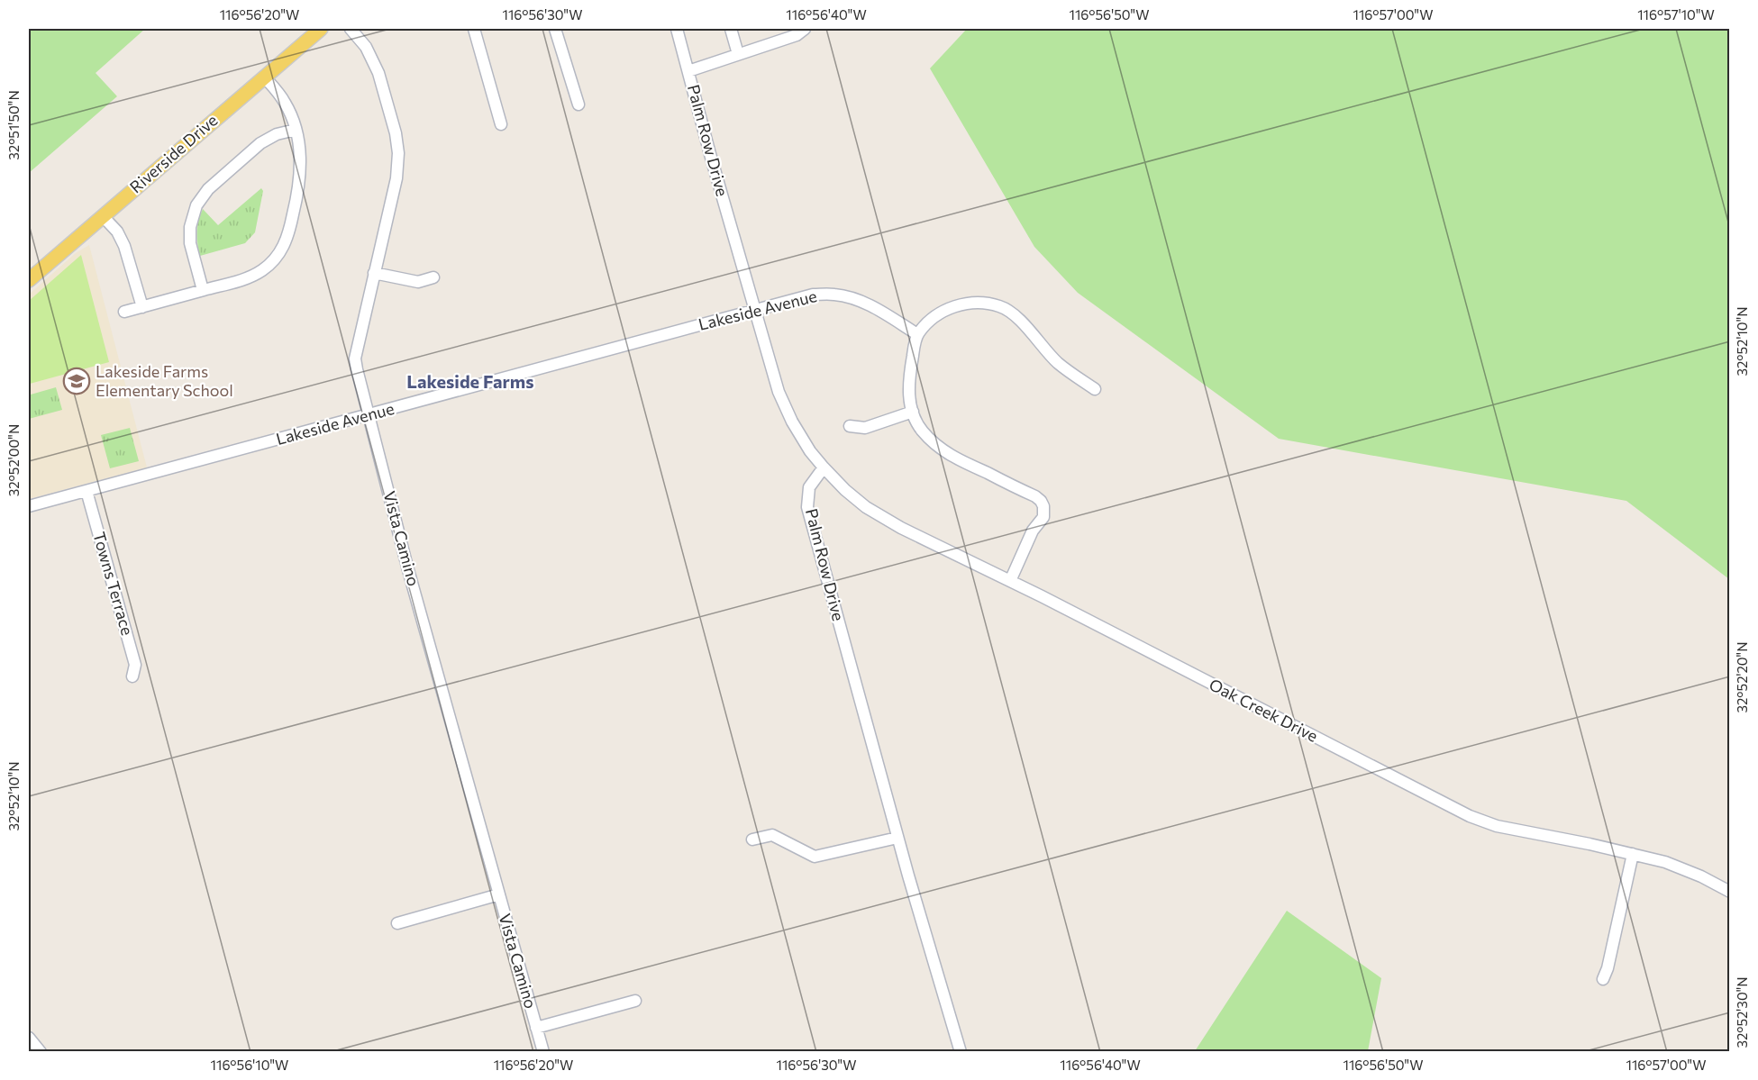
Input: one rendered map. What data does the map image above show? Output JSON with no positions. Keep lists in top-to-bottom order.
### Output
{
  "streets": {
    "main road": ["Riverside Drive"],
    "street": [
      "Palm Row Drive",
      "Lakeside Avenue",
      "Vista Camino",
      "Towns Terrace",
      "Oak Creek Drive"
    ]
  },
  "crossings": [
    ["Palm Row Drive", "Lakeside Avenue"],
    ["Palm Row Drive", "Oak Creek Drive"],
    ["Lakeside Avenue", "Vista Camino"],
    ["Lakeside Avenue", "Towns Terrace"]
  ],
  "districts": ["Lakeside Farms"],
  "places": {
    "school or university": ["Lakeside Farms Elementary School"]
  },
  "coordinates": [
    "116°56'20\"W",
    "116°56'30\"W",
    "116°56'40\"W",
    "116°56'50\"W",
    "116°57'00\"W",
    "116°57'10\"W",
    "32°51'50\"N",
    "32°52'10\"N",
    "32°52'00\"N",
    "32°52'20\"N",
    "32°52'30\"N",
    "116°56'10\"W"
  ]
}
